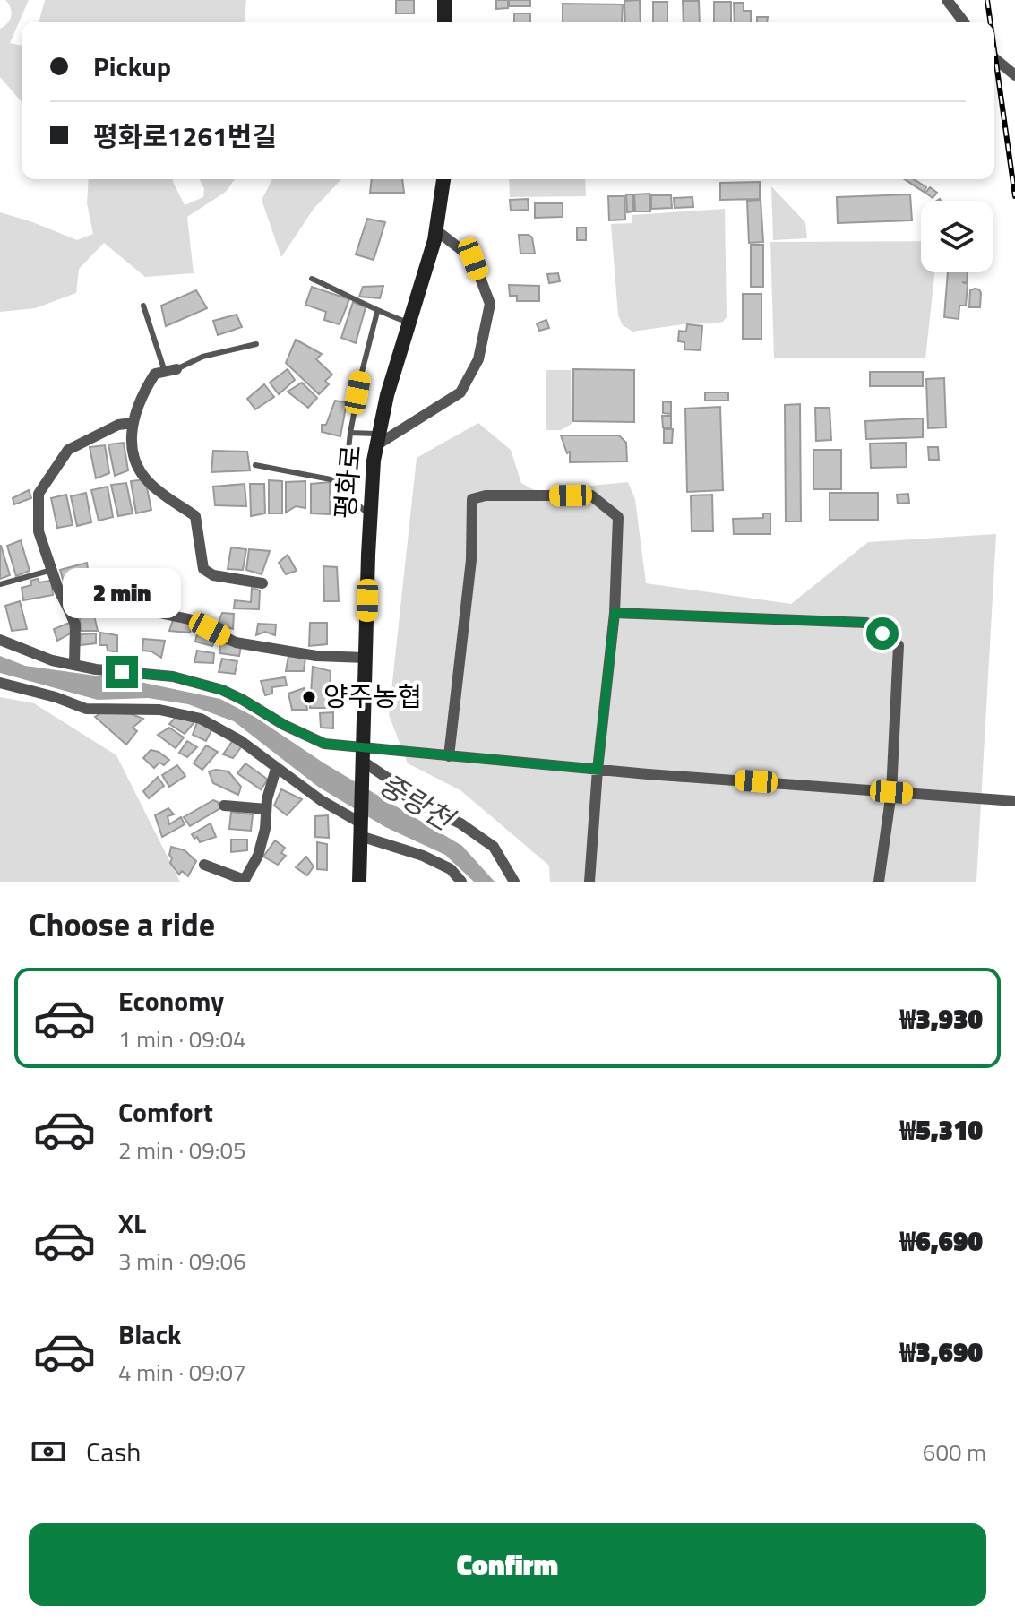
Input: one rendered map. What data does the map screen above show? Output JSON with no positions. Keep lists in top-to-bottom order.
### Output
{
  "streets": {
    "main road": ["평화로"]
  },
  "water": ["중랑천"],
  "places": ["양주농협"],
  "page": {
    "banner": ["Pickup", "평화로1261번길"],
    "bubble": "2 min",
    "heading": "Choose a ride",
    "list": [
      {
        "name": "Economy",
        "note": "1 min · 09:04",
        "value": "₩3,930"
      },
      {
        "name": "Comfort",
        "note": "2 min · 09:05",
        "value": "₩5,310"
      },
      {
        "name": "XL",
        "note": "3 min · 09:06",
        "value": "₩6,690"
      },
      {
        "name": "Black",
        "note": "4 min · 09:07",
        "value": "₩3,690"
      }
    ],
    "pay": ["Cash", "600 m"],
    "buttons": "Confirm"
  }
}
